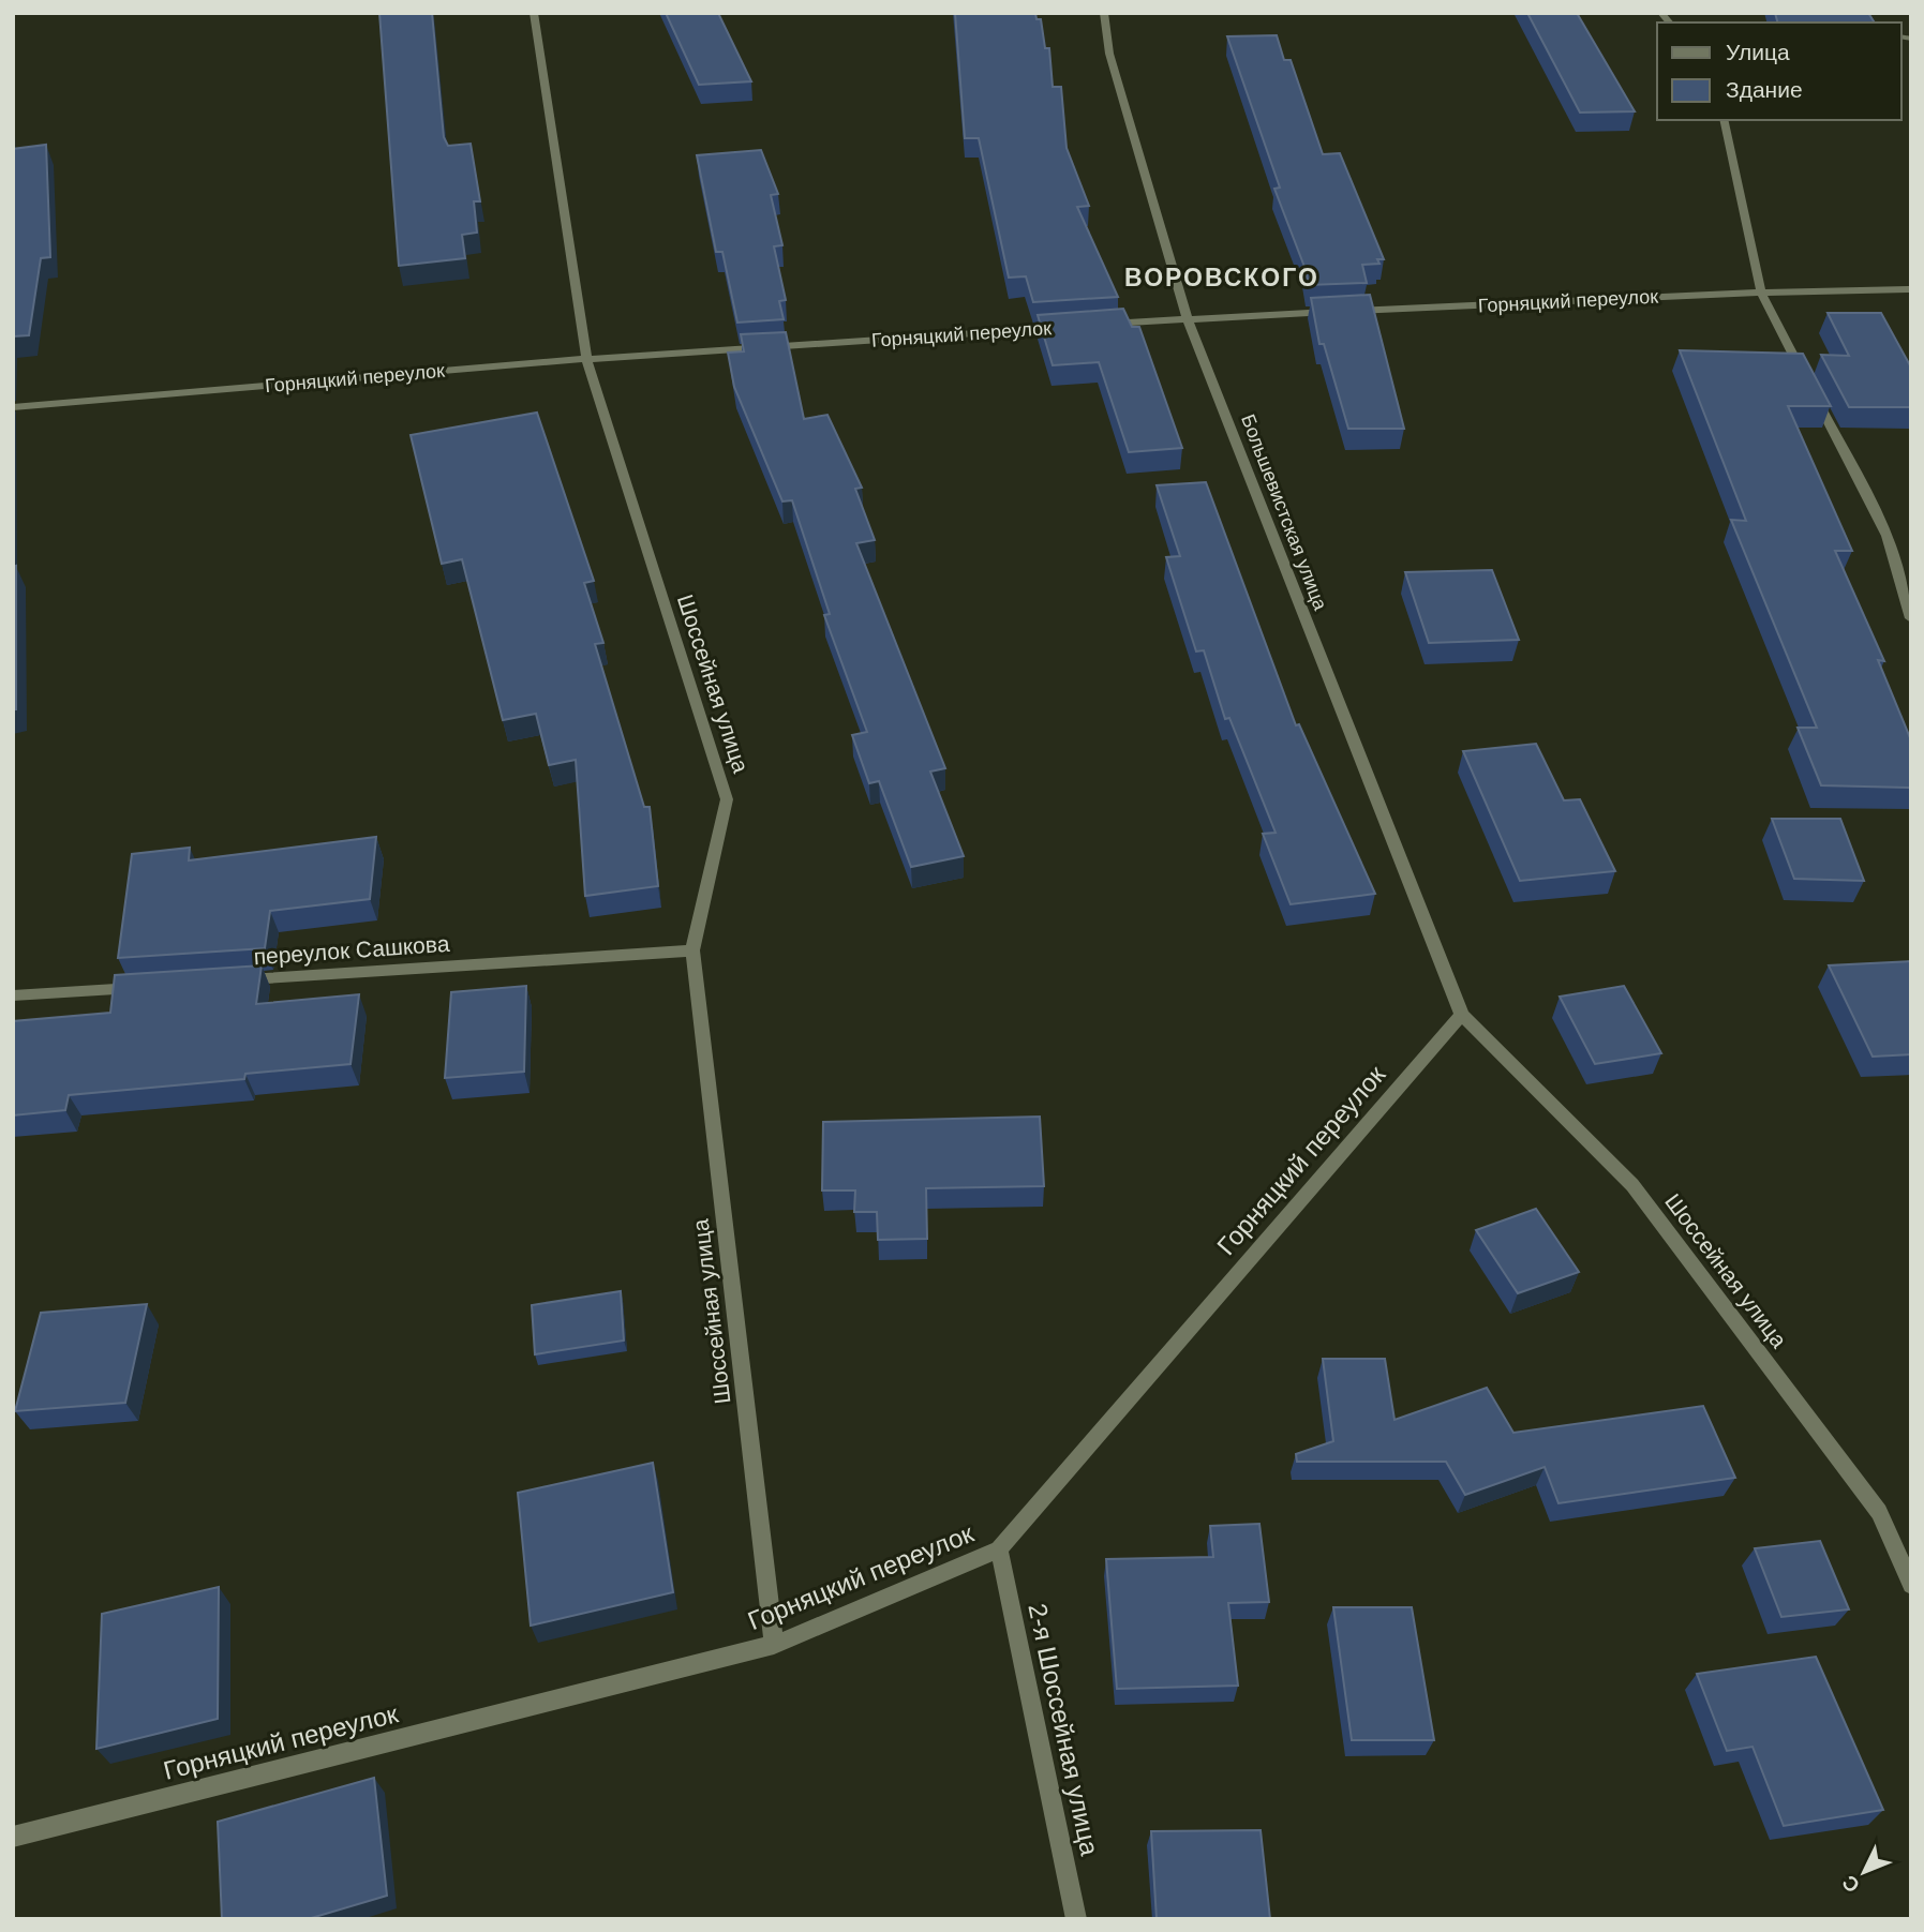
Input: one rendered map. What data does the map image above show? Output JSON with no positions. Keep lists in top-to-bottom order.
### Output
{
  "streets": {
    "street": [
      "Горняцкий переулок",
      "Большевистская улица",
      "Шоссейная улица",
      "переулок Сашкова",
      "2-я Шоссейная улица"
    ]
  },
  "crossings": [
    ["Горняцкий переулок", "Большевистская улица"],
    ["Горняцкий переулок", "Шоссейная улица"],
    ["Горняцкий переулок", "2-я Шоссейная улица"],
    ["Большевистская улица", "Шоссейная улица"],
    ["Шоссейная улица", "переулок Сашкова"]
  ],
  "districts": ["ВОРОВСКОГО"],
  "legend": ["Улица", "Здание"],
  "north": "bottom left"
}
